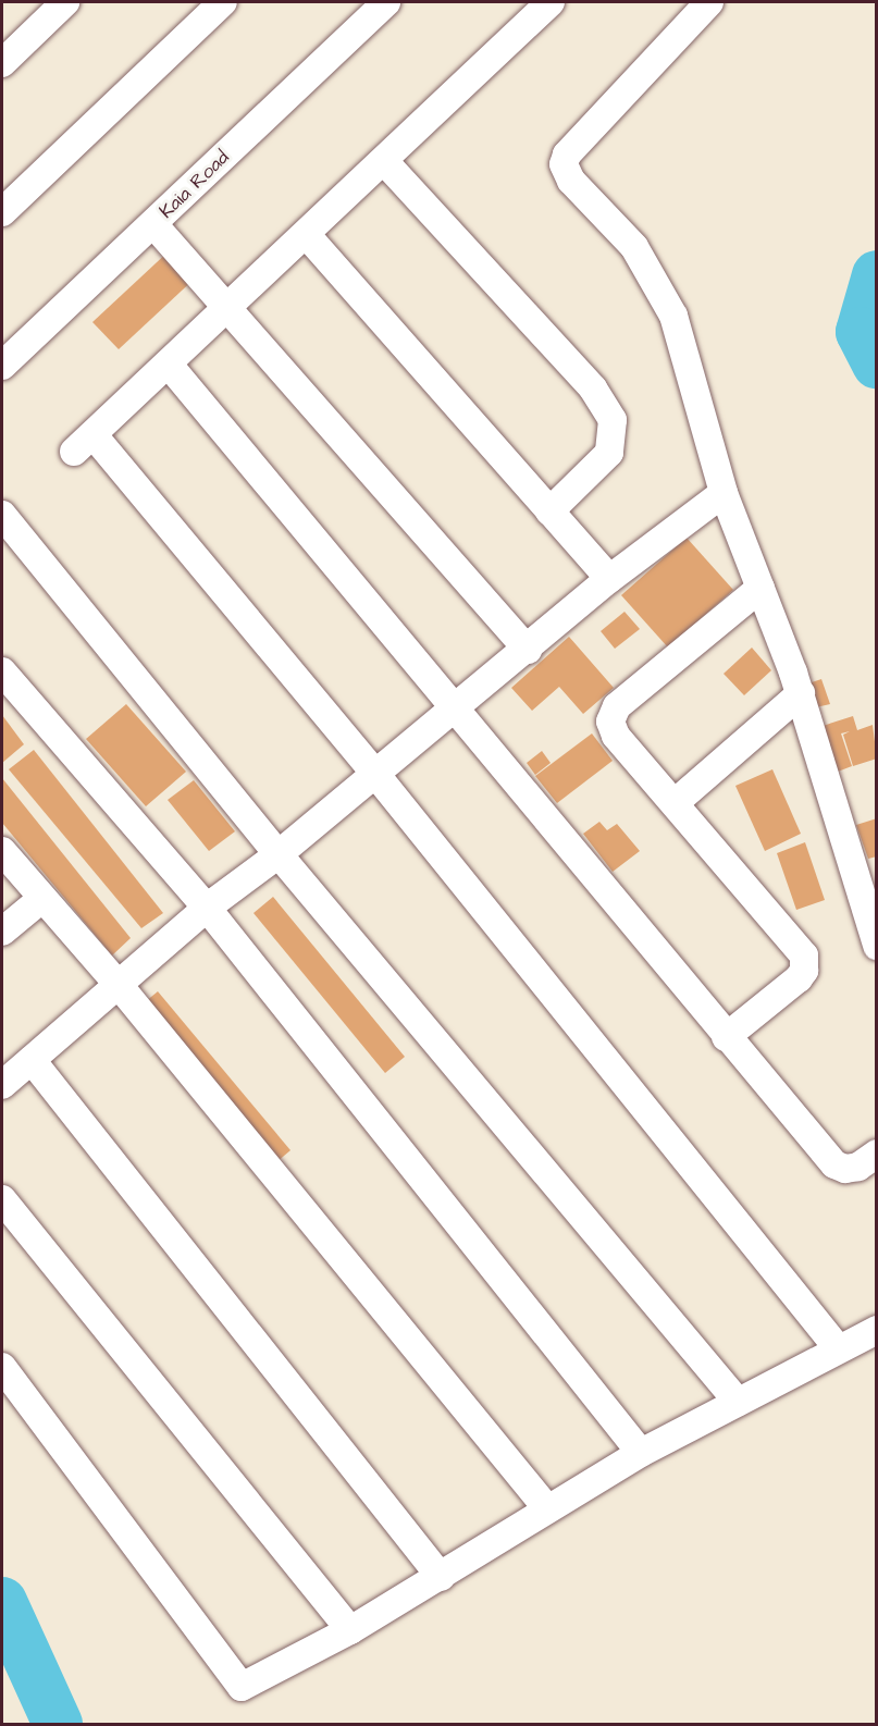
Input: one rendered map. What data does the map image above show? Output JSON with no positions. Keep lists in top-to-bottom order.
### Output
{
  "streets": {
    "street": ["Kaia Road"]
  }
}
